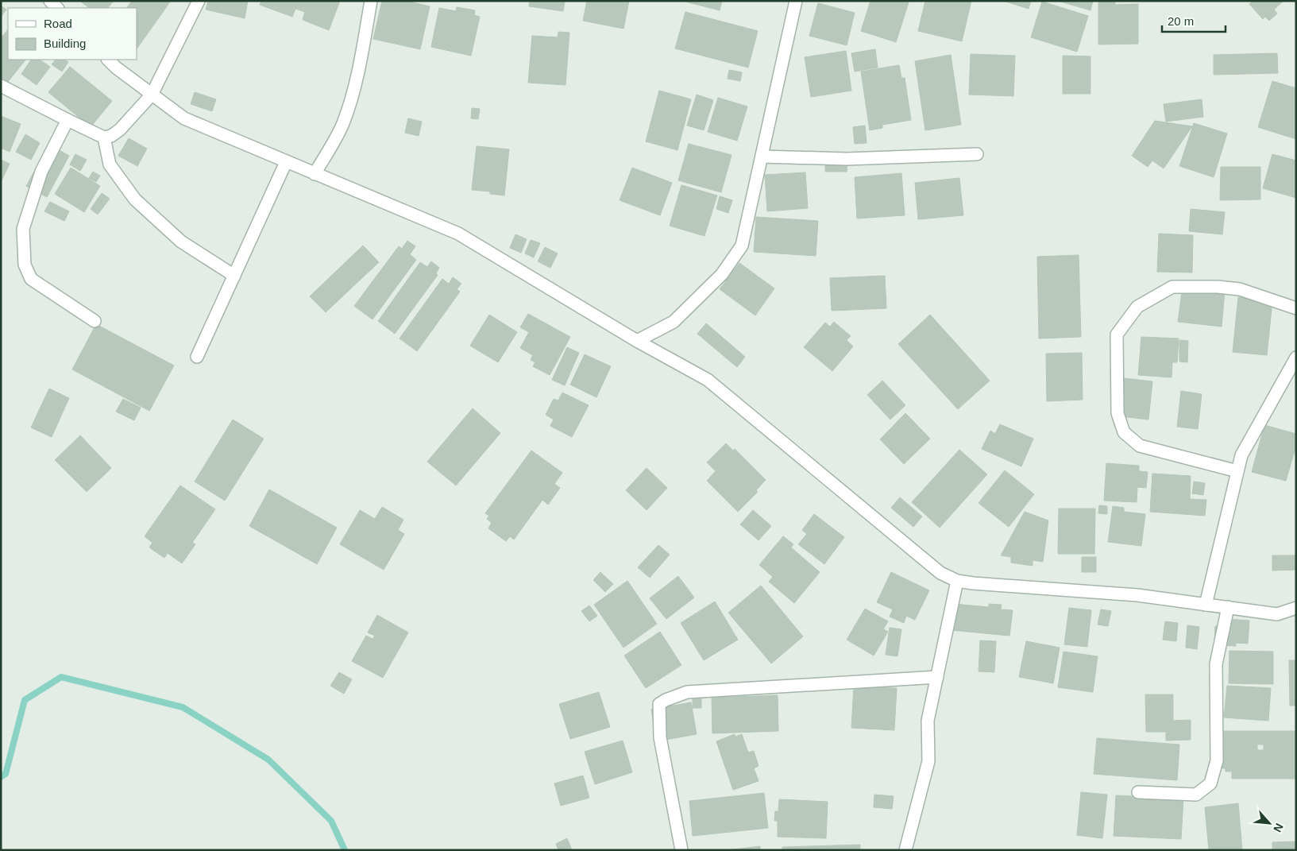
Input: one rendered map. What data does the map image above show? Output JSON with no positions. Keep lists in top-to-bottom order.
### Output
{
  "legend": ["Road", "Building"],
  "scale_bar": "20 m",
  "north": "bottom right"
}
